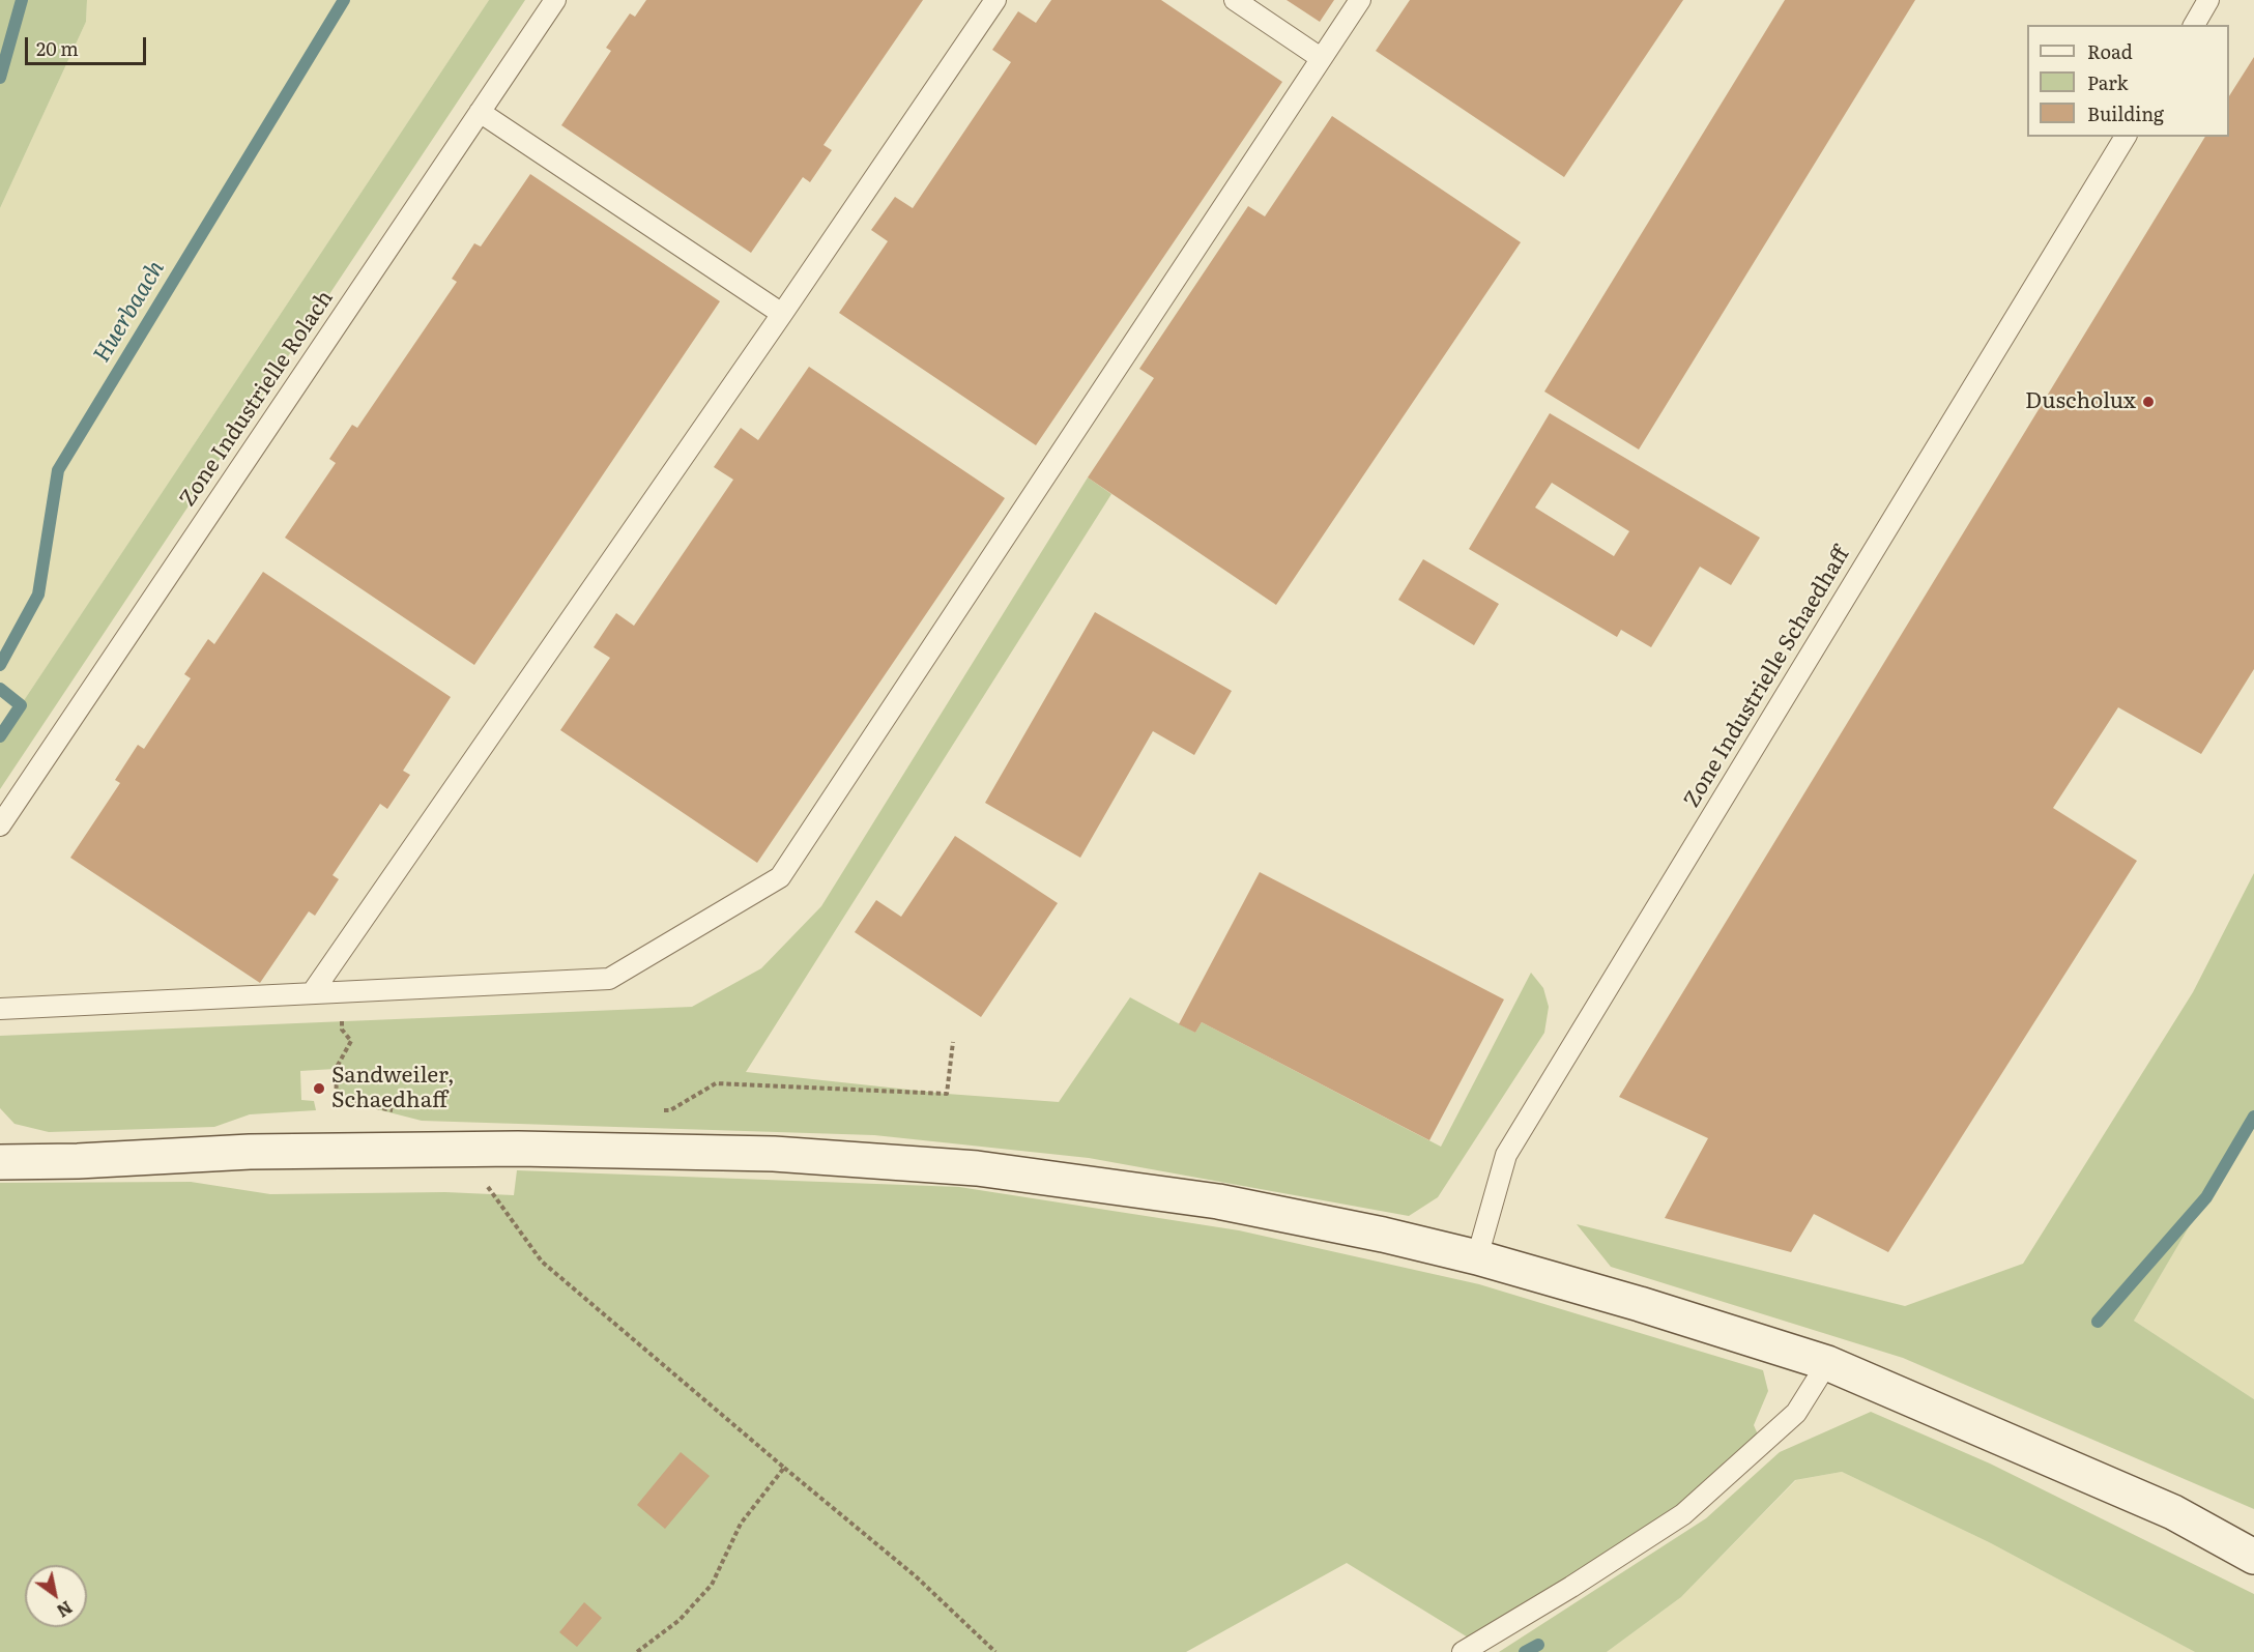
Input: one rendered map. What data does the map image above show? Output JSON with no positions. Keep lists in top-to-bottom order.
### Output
{
  "streets": {
    "lane": ["Zone Industrielle Rolach", "Zone Industrielle Schaedhaff"]
  },
  "water": ["Huerbaach"],
  "places": ["Duscholux", "Sandweiler, Schaedhaff"],
  "legend": ["Road", "Park", "Building"],
  "scale_bar": "20 m",
  "north": "bottom right"
}
